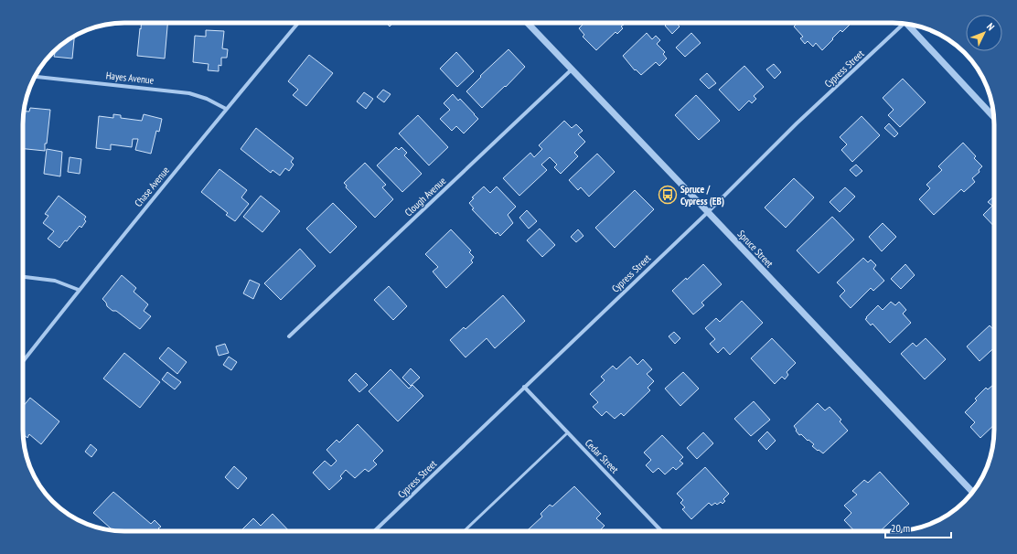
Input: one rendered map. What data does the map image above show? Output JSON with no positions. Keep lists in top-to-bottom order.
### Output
{
  "streets": {
    "street": [
      "Cypress Street",
      "Hayes Avenue",
      "Chase Avenue",
      "Clough Avenue",
      "Spruce Street",
      "Cedar Street"
    ]
  },
  "crossings": [
    ["Cypress Street", "Spruce Street"],
    ["Cypress Street", "Cedar Street"],
    ["Hayes Avenue", "Chase Avenue"],
    ["Clough Avenue", "Spruce Street"]
  ],
  "places": {
    "bus stop": ["Spruce / Cypress (EB)"]
  },
  "scale_bar": "20 m",
  "north": "top right"
}
